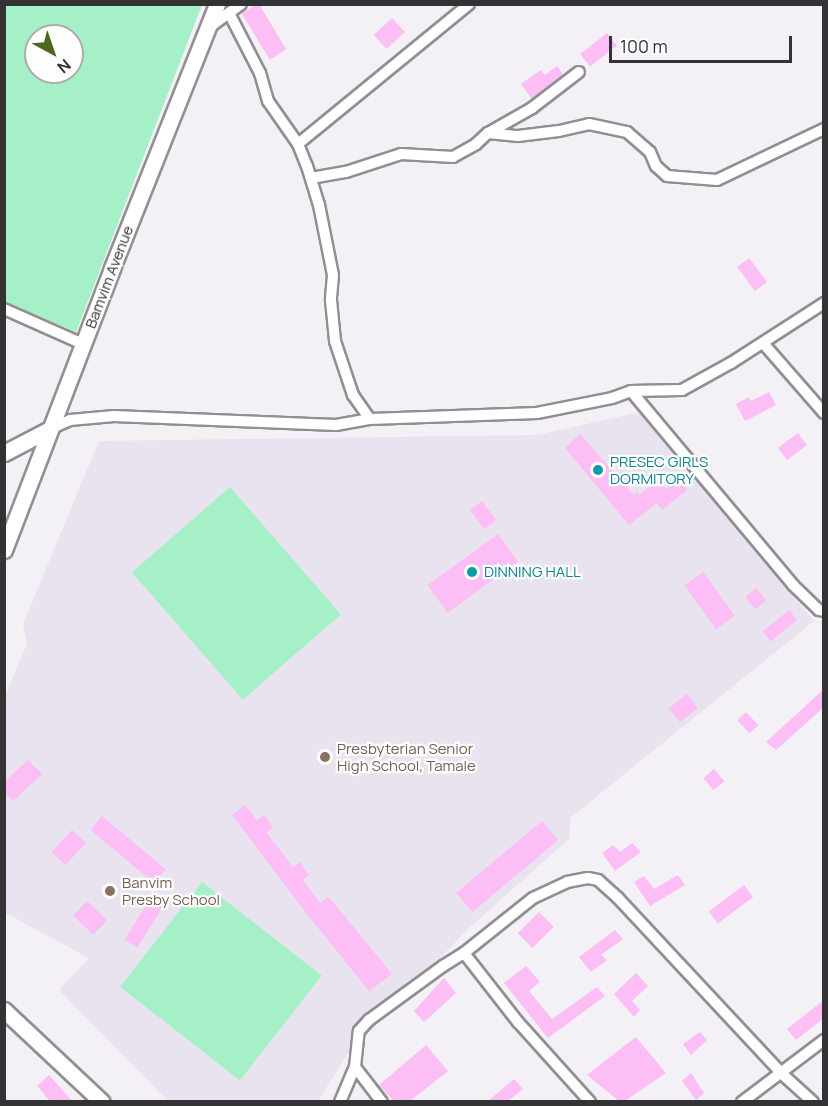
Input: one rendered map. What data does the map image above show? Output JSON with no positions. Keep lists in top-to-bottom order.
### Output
{
  "streets": {
    "street": ["Bamvim Avenue"]
  },
  "places": [
    "PRESEC GIRLS DORMITORY",
    "DINNING HALL",
    "Presbyterian Senior High School, Tamale",
    "Banvim Presby School"
  ],
  "scale_bar": "100 m",
  "north": "bottom right"
}
